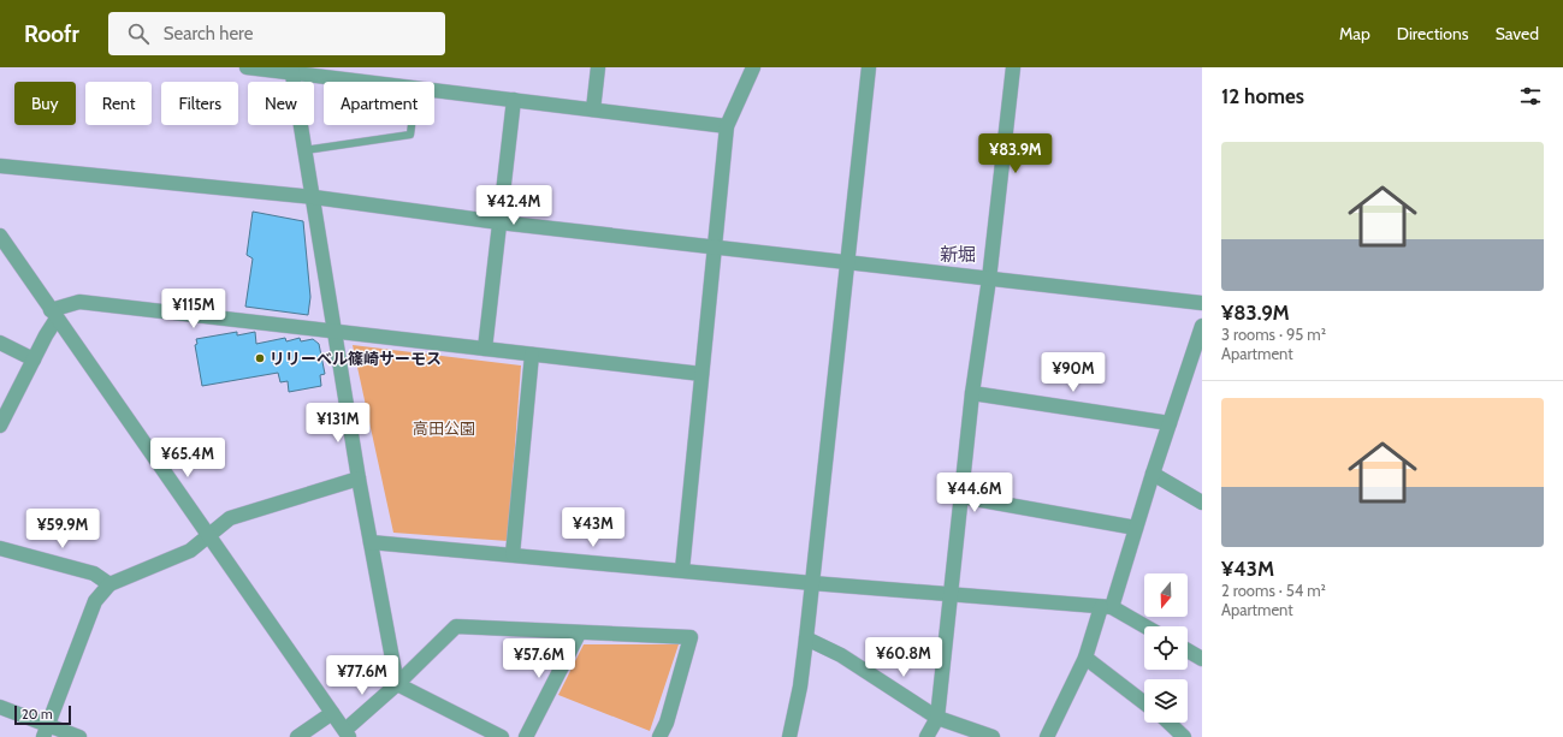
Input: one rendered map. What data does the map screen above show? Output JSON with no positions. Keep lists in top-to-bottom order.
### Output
{
  "districts": ["新堀"],
  "parks": ["高田公園"],
  "places": ["リリーベル篠崎サーモス"],
  "scale_bar": "20 m",
  "north": "bottom",
  "page": {
    "header": "Roofr",
    "search": "Search here",
    "nav": ["Map", "Directions", "Saved"],
    "heading": "12 homes",
    "chip": [
      "Buy",
      "Rent",
      "Filters",
      "New",
      "Apartment"
    ],
    "list": [
      {
        "name": "¥83.9M",
        "note": "3 rooms · 95 m² · Apartment"
      },
      {
        "name": "¥43M",
        "note": "2 rooms · 54 m² · Apartment"
      }
    ],
    "price": [
      "¥83.9M",
      "¥42.4M",
      "¥115M",
      "¥90M",
      "¥131M",
      "¥65.4M",
      "¥44.6M",
      "¥43M",
      "¥59.9M",
      "¥60.8M",
      "¥57.6M",
      "¥77.6M"
    ],
    "scale": "20 m"
  }
}
